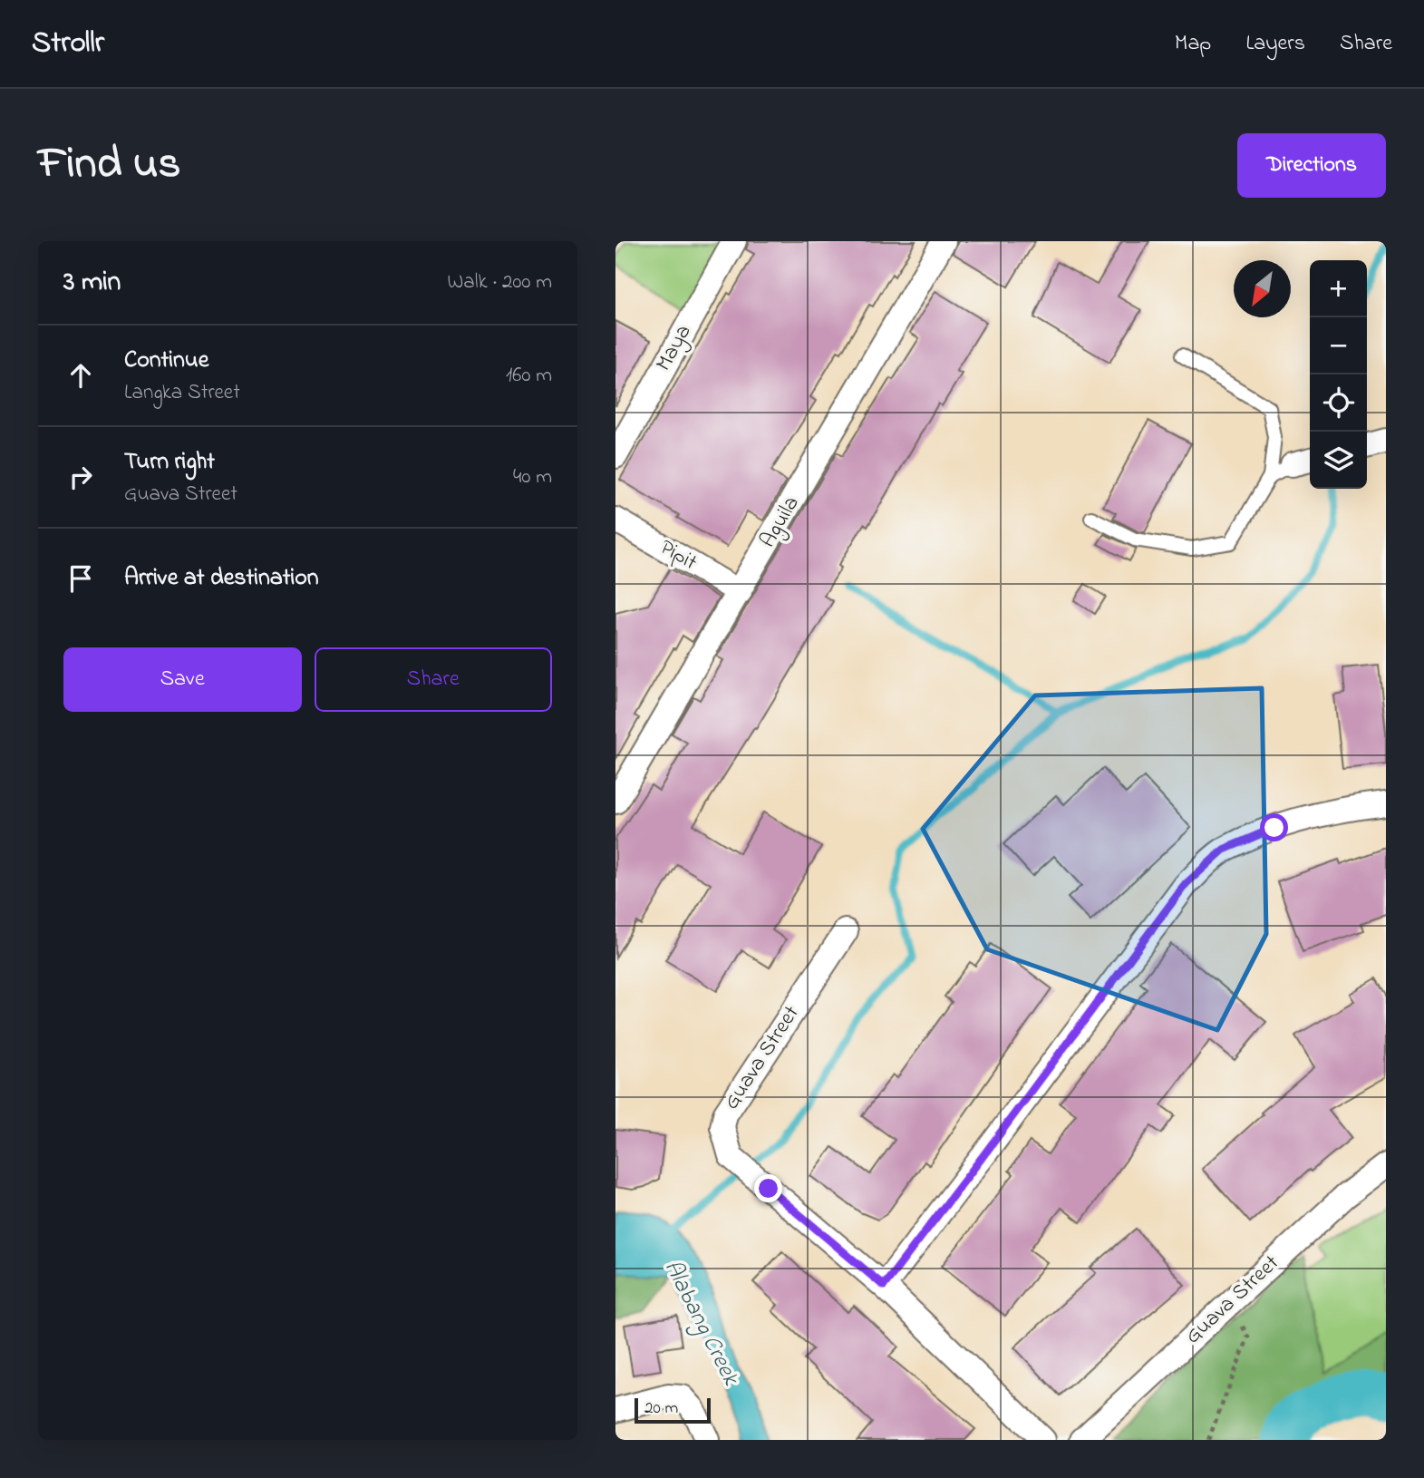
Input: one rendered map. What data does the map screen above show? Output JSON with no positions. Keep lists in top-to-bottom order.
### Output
{
  "streets": {
    "street": [
      "Maya",
      "Aguila",
      "Pipit",
      "Guava Street"
    ]
  },
  "crossings": [
    ["Aguila", "Pipit"]
  ],
  "water": ["Alabang Creek"],
  "scale_bar": "20 m",
  "north": "bottom left",
  "page": {
    "header": "Strollr",
    "nav": ["Map", "Layers", "Share"],
    "title": "Find us",
    "buttons": [
      "Directions",
      ["Save", "Share"]
    ],
    "heading": ["3 min", "Walk · 200 m"],
    "map_buttons": ["+", "−"],
    "list": [
      ["Continue", "Langka Street", "160 m"],
      ["Turn right", "Guava Street", "40 m"],
      "Arrive at destination"
    ],
    "scale": "20 m"
  }
}
